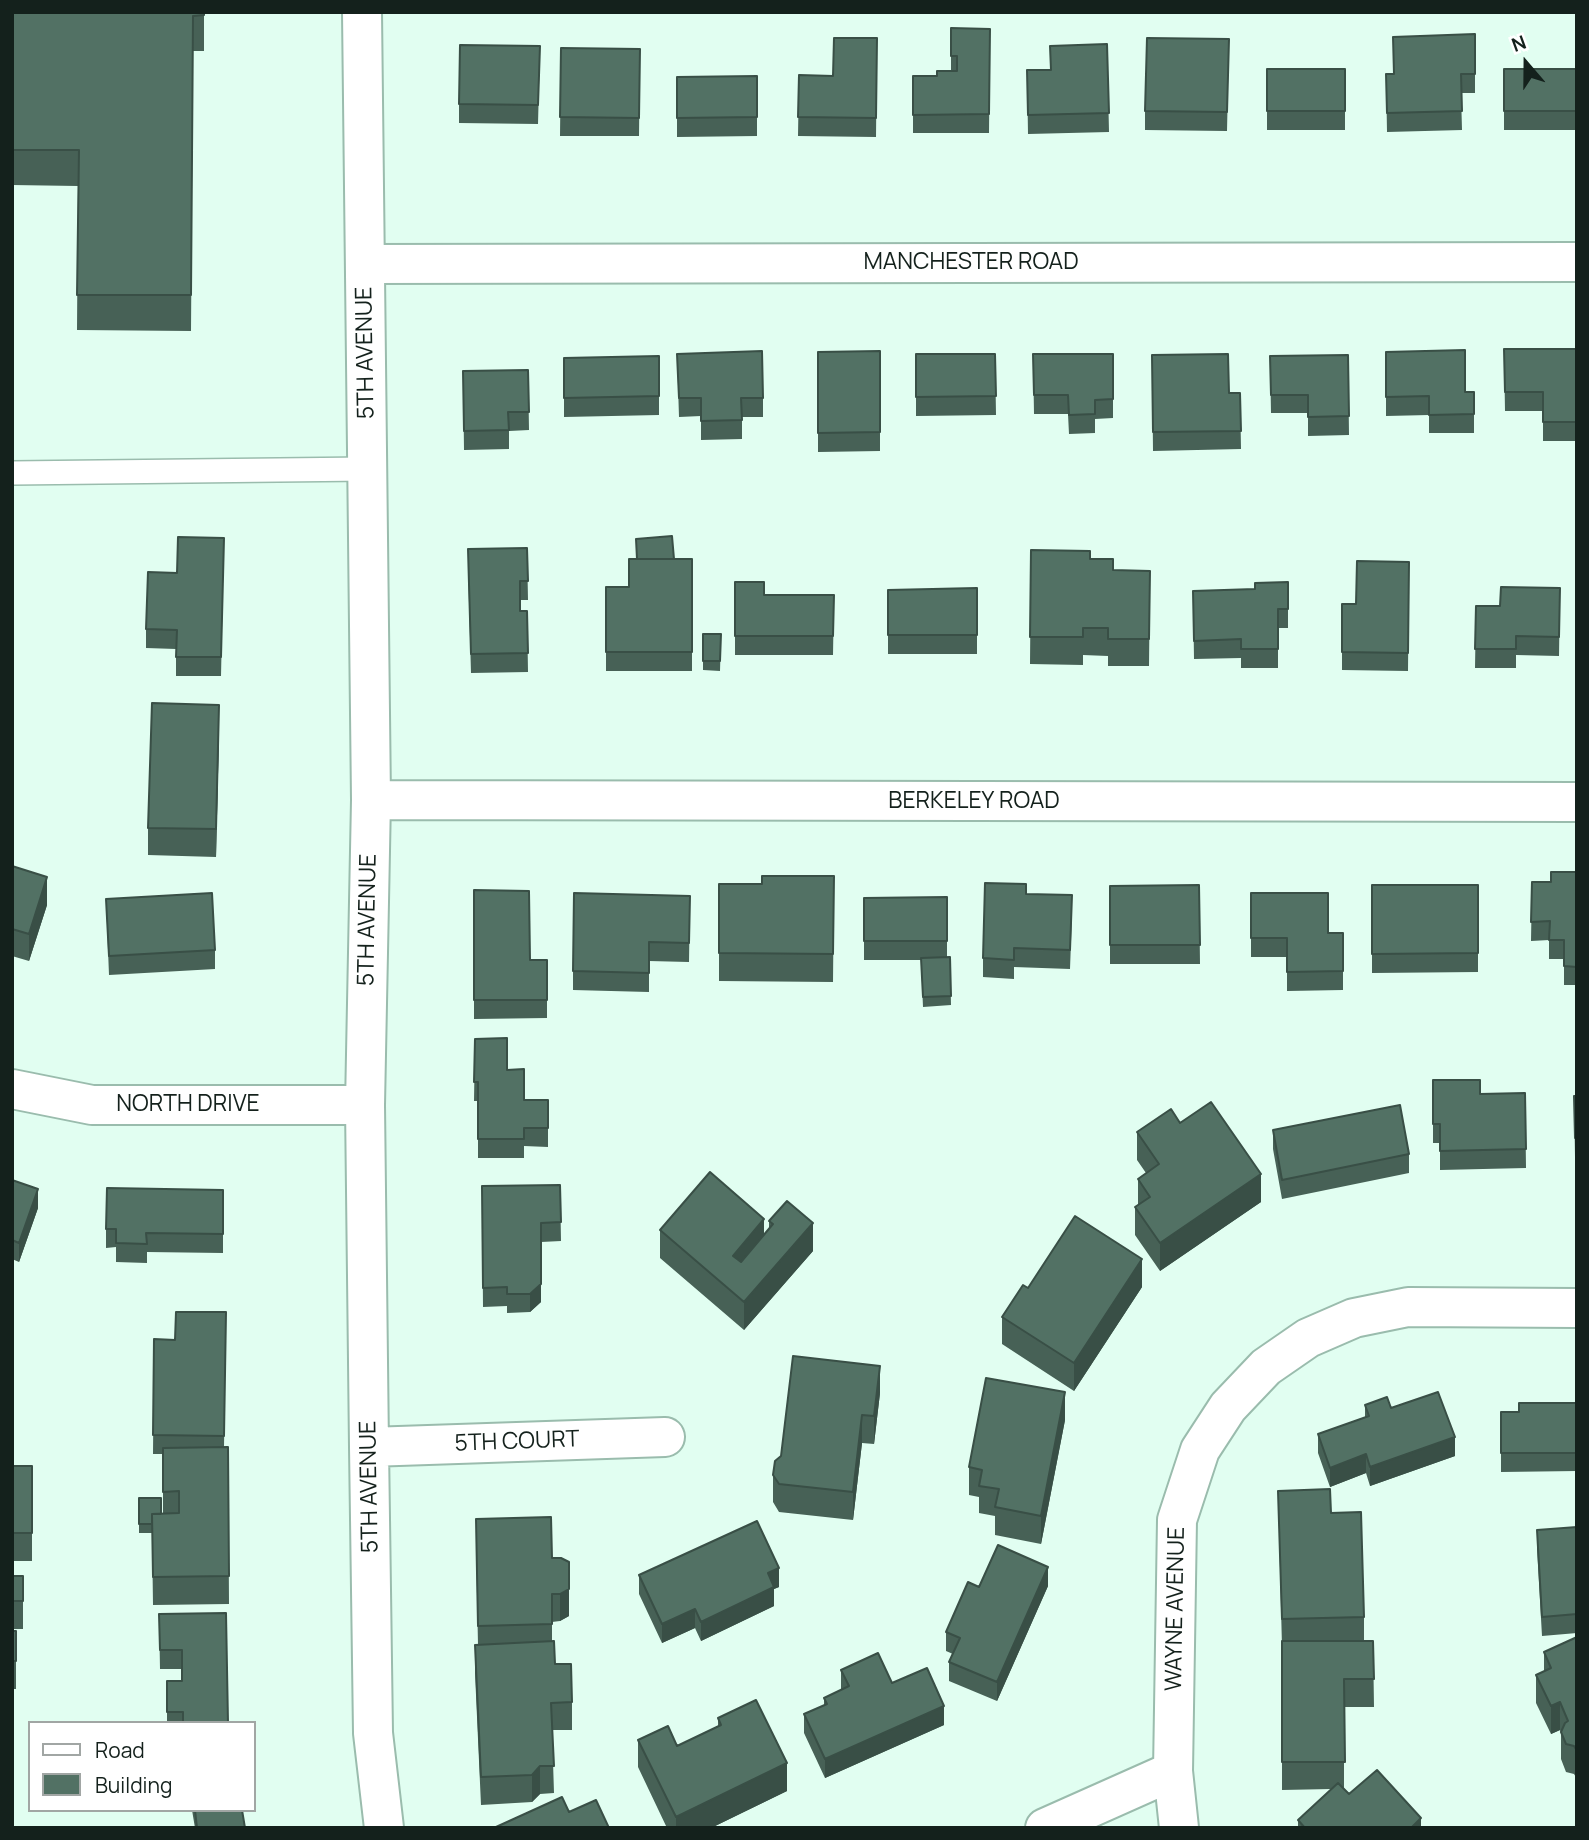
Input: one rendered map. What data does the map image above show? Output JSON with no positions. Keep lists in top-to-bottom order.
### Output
{
  "streets": {
    "street": [
      "MANCHESTER ROAD",
      "5TH AVENUE",
      "BERKELEY ROAD",
      "NORTH DRIVE",
      "5TH COURT",
      "WAYNE AVENUE"
    ]
  },
  "crossings": [
    ["MANCHESTER ROAD", "5TH AVENUE"],
    ["5TH AVENUE", "BERKELEY ROAD"],
    ["5TH AVENUE", "NORTH DRIVE"],
    ["5TH AVENUE", "5TH COURT"]
  ],
  "legend": ["Road", "Building"],
  "north": "top"
}
